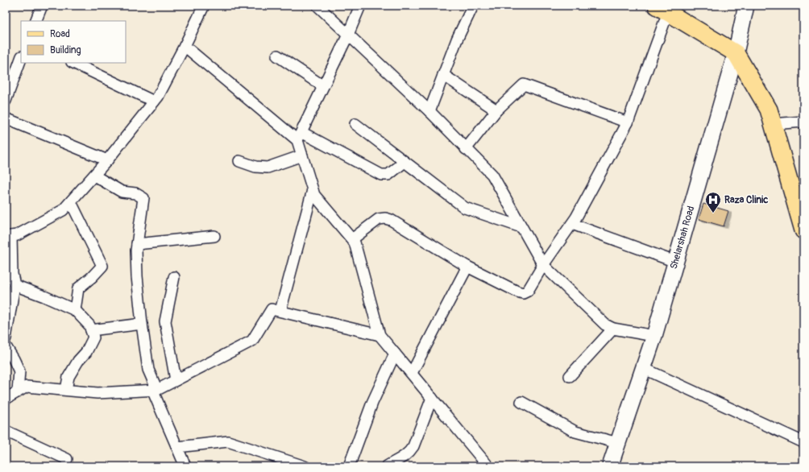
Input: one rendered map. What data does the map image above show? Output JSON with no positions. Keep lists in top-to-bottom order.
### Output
{
  "streets": {
    "street": ["Shelarshah Road"]
  },
  "places": {
    "hospital": ["Raza Clinic"]
  },
  "legend": ["Road", "Building"]
}
